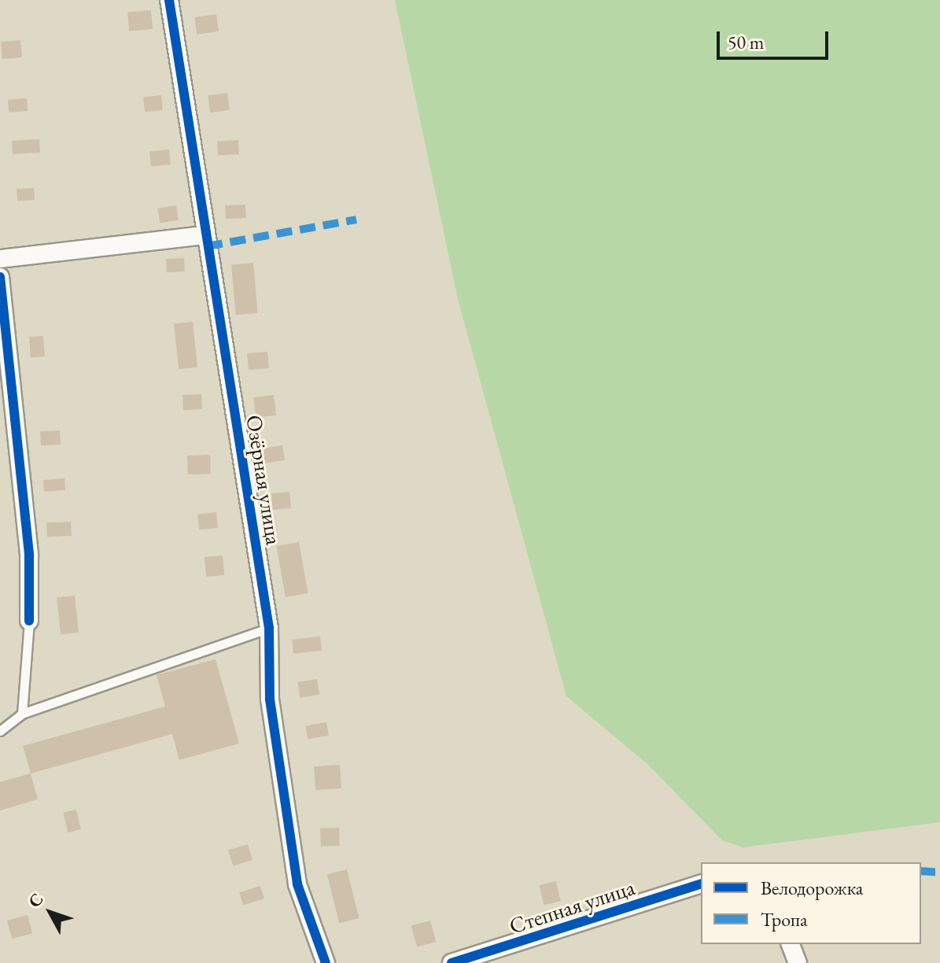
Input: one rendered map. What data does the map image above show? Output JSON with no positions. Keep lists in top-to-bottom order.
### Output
{
  "streets": {
    "street": ["Озёрная улица", "Степная улица"]
  },
  "legend": ["Велодорожка", "Тропа"],
  "scale_bar": "50 m",
  "north": "top left"
}
